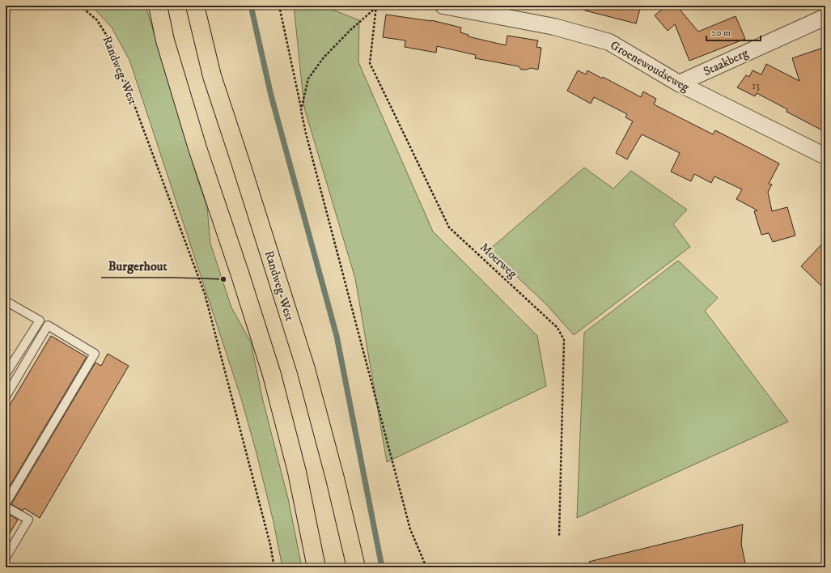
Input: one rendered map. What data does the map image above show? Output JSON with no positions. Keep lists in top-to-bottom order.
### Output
{
  "streets": {
    "main road": ["Randweg-West"],
    "street": ["Staakberg", "Groenewoudseweg"],
    "path": ["Moerweg"]
  },
  "crossings": [
    ["Staakberg", "Groenewoudseweg"]
  ],
  "places": ["Burgerhout"],
  "house_numbers": ["13"],
  "scale_bar": "20 m"
}
